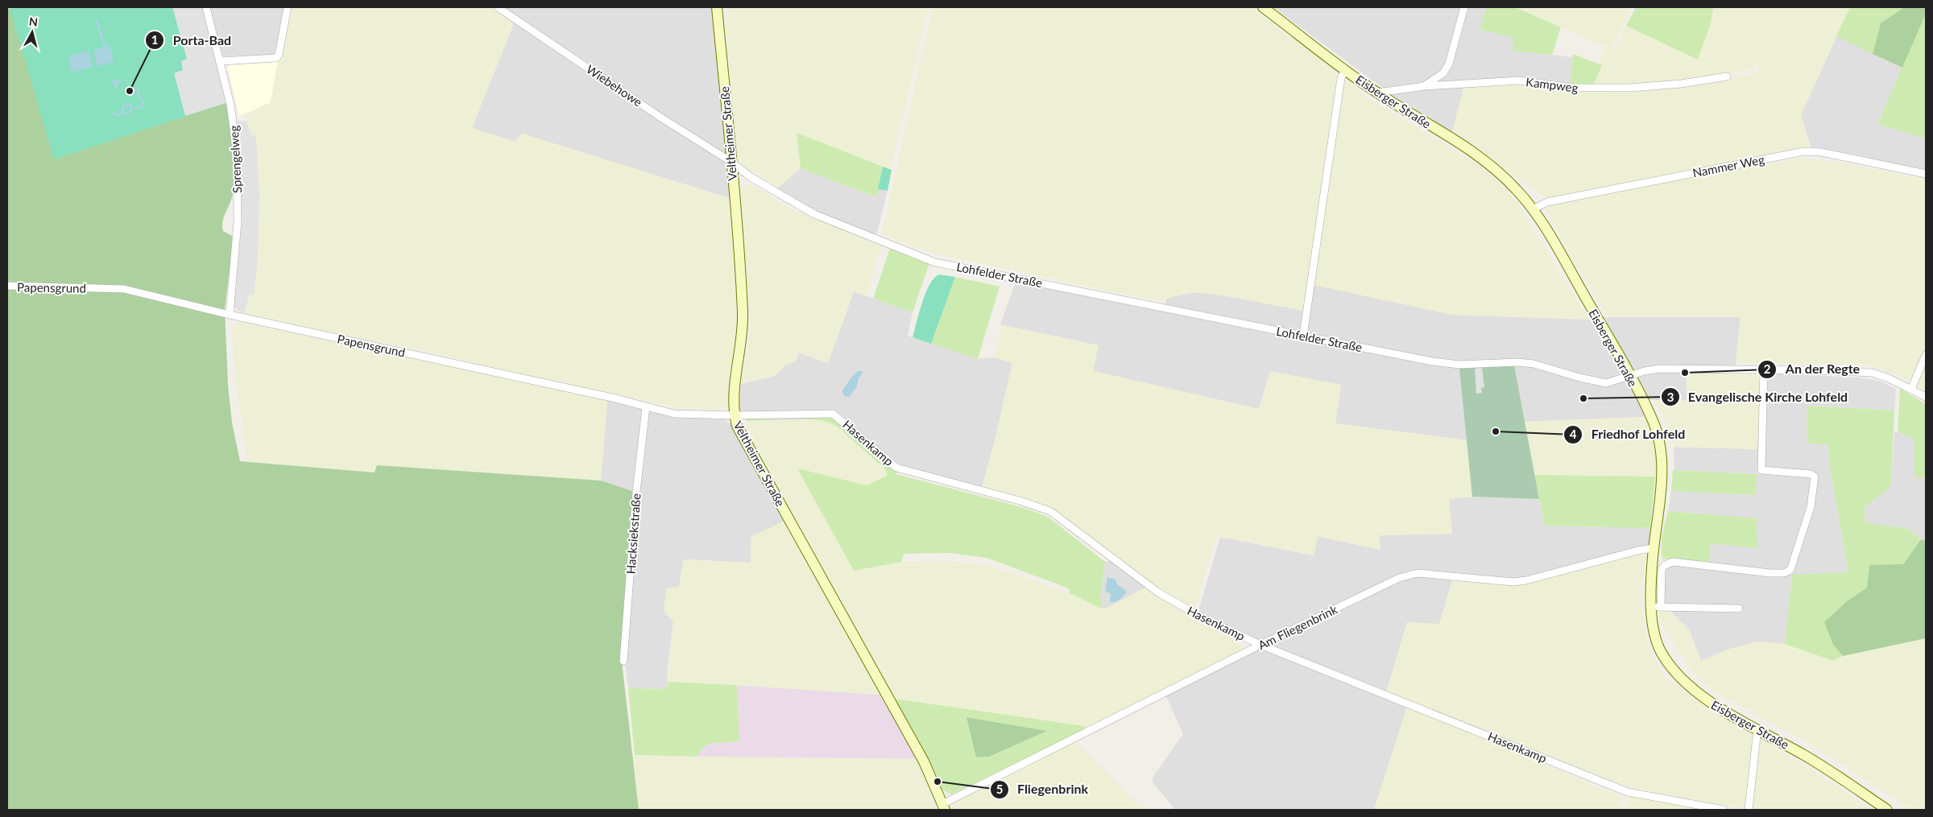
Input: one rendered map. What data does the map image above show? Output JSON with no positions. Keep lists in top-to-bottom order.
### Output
{
  "streets": {
    "main road": ["Eisberger Straße", "Veltheimer Straße"],
    "street": [
      "Kampweg",
      "Wiebehowe",
      "Sprengelweg",
      "Nammer Weg",
      "Lohfelder Straße",
      "Papensgrund",
      "Hasenkamp",
      "Hacksiekstraße",
      "Am Fliegenbrink"
    ]
  },
  "crossings": [
    ["Kampweg", "Eisberger Straße"],
    ["Wiebehowe", "Veltheimer Straße"],
    ["Wiebehowe", "Lohfelder Straße"],
    ["Eisberger Straße", "Nammer Weg"],
    ["Eisberger Straße", "Lohfelder Straße"],
    ["Eisberger Straße", "Am Fliegenbrink"],
    ["Veltheimer Straße", "Lohfelder Straße"],
    ["Veltheimer Straße", "Papensgrund"],
    ["Veltheimer Straße", "Hasenkamp"],
    ["Veltheimer Straße", "Am Fliegenbrink"],
    ["Sprengelweg", "Papensgrund"],
    ["Papensgrund", "Hasenkamp"],
    ["Papensgrund", "Hacksiekstraße"],
    ["Hasenkamp", "Am Fliegenbrink"]
  ],
  "places": [
    "Porta-Bad",
    "An der Regte",
    "Evangelische Kirche Lohfeld",
    "Friedhof Lohfeld",
    "Fliegenbrink"
  ],
  "north": "top"
}
